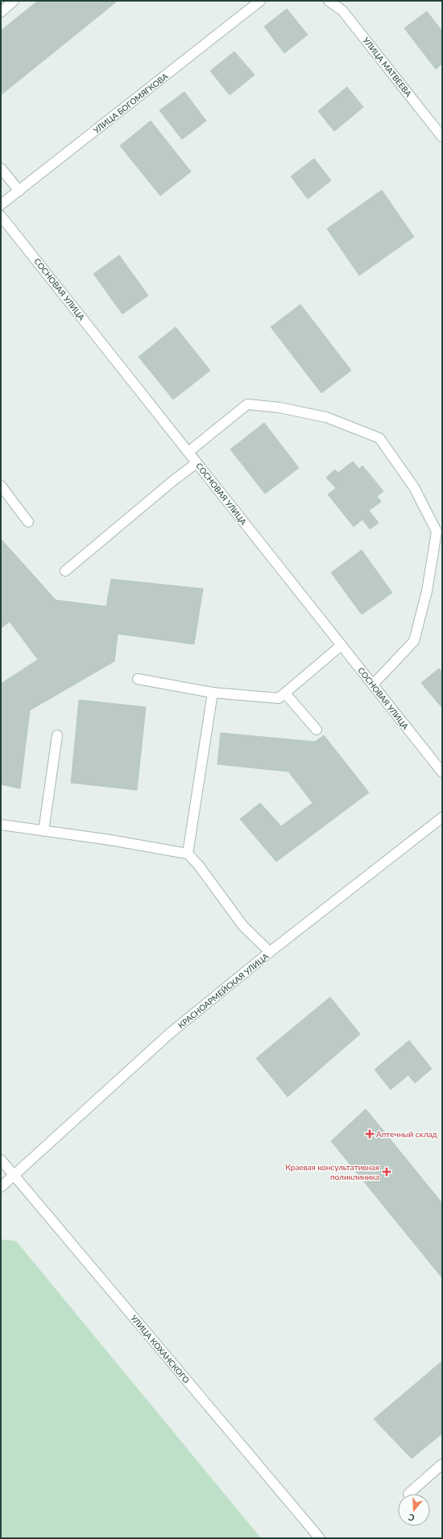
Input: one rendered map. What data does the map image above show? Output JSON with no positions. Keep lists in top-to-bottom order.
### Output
{
  "streets": {
    "street": [
      "УЛИЦА МАТВЕЕВА",
      "УЛИЦА БОГОМЯГКОВА",
      "СОСНОВАЯ УЛИЦА",
      "КРАСНОАРМЕЙСКАЯ УЛИЦА",
      "УЛИЦА КОХАНСКОГО"
    ]
  },
  "crossings": [
    ["КРАСНОАРМЕЙСКАЯ УЛИЦА", "УЛИЦА КОХАНСКОГО"]
  ],
  "places": {
    "health": ["Аптечный склад", "Краевая консультативная поликлиника"]
  },
  "north": "bottom"
}
